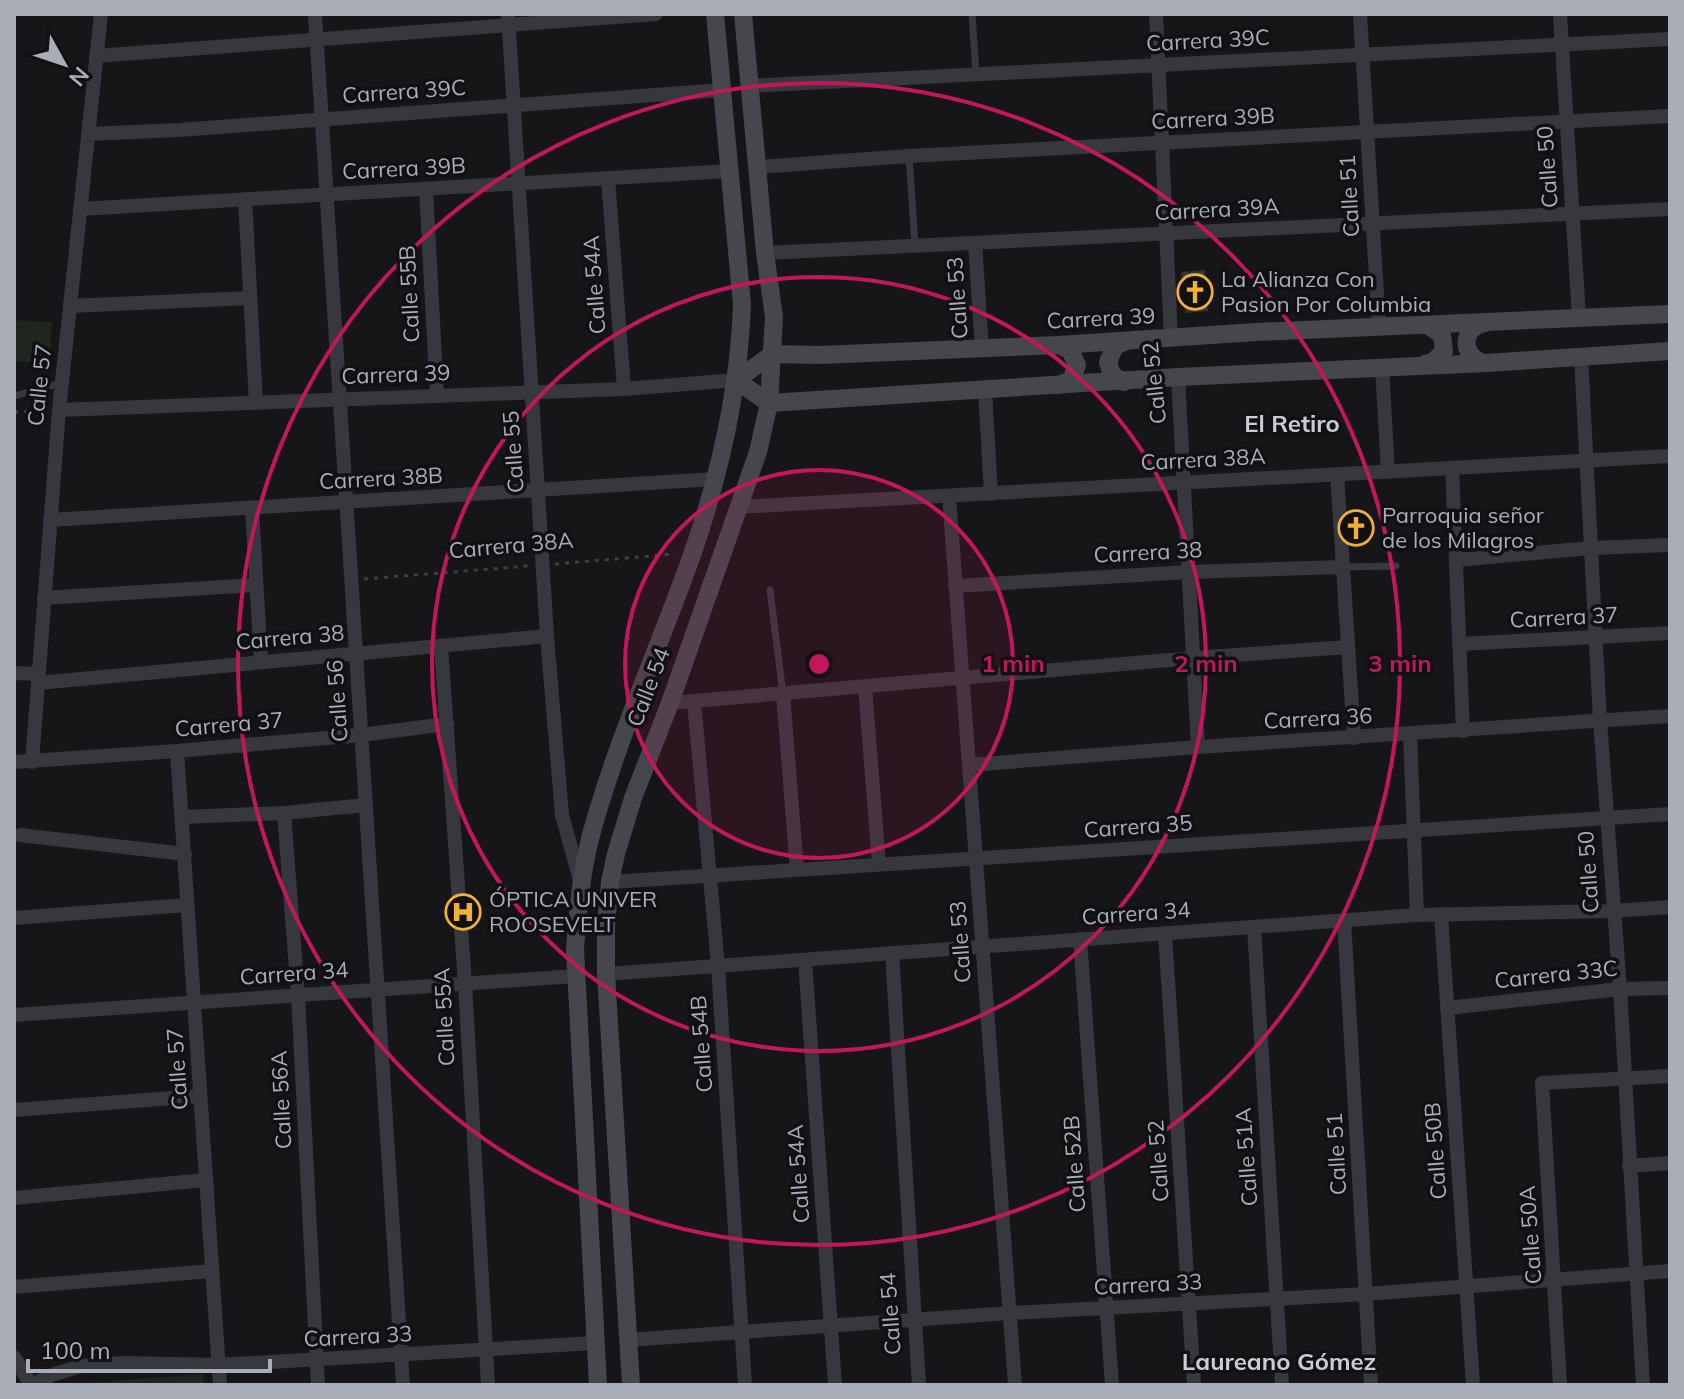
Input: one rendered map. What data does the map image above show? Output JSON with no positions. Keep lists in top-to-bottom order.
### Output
{
  "streets": {
    "main road": ["Carrera 39", "Calle 54"],
    "street": [
      "Carrera 39C",
      "Carrera 39B",
      "Calle 50",
      "Calle 51",
      "Carrera 39A",
      "Calle 54A",
      "Calle 55B",
      "Calle 53",
      "Calle 52",
      "Calle 57",
      "Calle 55",
      "Carrera 38A",
      "Carrera 38B",
      "Carrera 38",
      "Carrera 37",
      "Calle 56",
      "Carrera 36",
      "Carrera 35",
      "Carrera 34",
      "Carrera 33C",
      "Calle 55A",
      "Calle 54B",
      "Calle 56A",
      "Calle 50B",
      "Calle 51A",
      "Calle 52B",
      "Calle 50A",
      "Carrera 33"
    ]
  },
  "crossings": [
    ["Carrera 39C", "Calle 50"],
    ["Carrera 39C", "Calle 51"],
    ["Carrera 39C", "Calle 52"],
    ["Carrera 39C", "Calle 57"],
    ["Carrera 39C", "Calle 55"],
    ["Carrera 39C", "Calle 54"],
    ["Carrera 39C", "Calle 56"],
    ["Carrera 39B", "Calle 50"],
    ["Carrera 39B", "Calle 51"],
    ["Carrera 39B", "Calle 54A"],
    ["Carrera 39B", "Calle 55B"],
    ["Carrera 39B", "Calle 52"],
    ["Carrera 39B", "Calle 57"],
    ["Carrera 39B", "Calle 55"],
    ["Carrera 39B", "Calle 54"],
    ["Carrera 39B", "Calle 56"],
    ["Calle 50", "Carrera 39A"],
    ["Calle 50", "Carrera 39"],
    ["Calle 50", "Carrera 38A"],
    ["Calle 50", "Carrera 37"],
    ["Calle 50", "Carrera 36"],
    ["Calle 50", "Carrera 35"],
    ["Calle 50", "Carrera 34"],
    ["Calle 50", "Carrera 33C"],
    ["Calle 50", "Calle 50A"],
    ["Calle 50", "Carrera 33"],
    ["Calle 51", "Carrera 39A"],
    ["Calle 51", "Carrera 39"],
    ["Calle 51", "Carrera 34"],
    ["Calle 51", "Carrera 33"],
    ["Carrera 39A", "Calle 53"],
    ["Carrera 39A", "Calle 52"],
    ["Carrera 39A", "Calle 54"],
    ["Calle 54A", "Carrera 39"],
    ["Calle 54A", "Carrera 34"],
    ["Calle 54A", "Carrera 33"],
    ["Calle 55B", "Carrera 39"],
    ["Calle 53", "Carrera 39"],
    ["Calle 53", "Carrera 38A"],
    ["Calle 53", "Carrera 38"],
    ["Calle 53", "Carrera 36"],
    ["Calle 53", "Carrera 35"],
    ["Calle 53", "Carrera 34"],
    ["Calle 53", "Carrera 33"],
    ["Carrera 39", "Calle 52"],
    ["Carrera 39", "Calle 57"],
    ["Carrera 39", "Calle 55"],
    ["Carrera 39", "Calle 54"],
    ["Carrera 39", "Calle 56"],
    ["Calle 52", "Carrera 38A"],
    ["Calle 52", "Carrera 38"],
    ["Calle 52", "Carrera 36"],
    ["Calle 52", "Carrera 34"],
    ["Calle 52", "Carrera 33"],
    ["Calle 57", "Carrera 38B"],
    ["Calle 57", "Carrera 38"],
    ["Calle 57", "Carrera 37"],
    ["Calle 57", "Carrera 34"],
    ["Calle 57", "Carrera 33"],
    ["Calle 55", "Carrera 38A"],
    ["Calle 55", "Carrera 38B"],
    ["Calle 55", "Carrera 38"],
    ["Calle 55", "Calle 54"],
    ["Carrera 38A", "Calle 54"],
    ["Carrera 38A", "Calle 56"],
    ["Carrera 38B", "Calle 54"],
    ["Carrera 38B", "Calle 56"],
    ["Carrera 38", "Calle 56"],
    ["Carrera 38", "Calle 55A"],
    ["Carrera 37", "Calle 56"],
    ["Carrera 37", "Calle 55A"],
    ["Calle 54", "Carrera 35"],
    ["Calle 54", "Carrera 34"],
    ["Calle 54", "Carrera 33"],
    ["Calle 56", "Carrera 34"],
    ["Calle 56", "Carrera 33"],
    ["Carrera 35", "Calle 54B"],
    ["Carrera 34", "Calle 55A"],
    ["Carrera 34", "Calle 54B"],
    ["Carrera 34", "Calle 56A"],
    ["Carrera 34", "Calle 50B"],
    ["Carrera 34", "Calle 51A"],
    ["Carrera 34", "Calle 52B"],
    ["Carrera 33C", "Calle 50B"],
    ["Calle 55A", "Carrera 33"],
    ["Calle 54B", "Carrera 33"],
    ["Calle 56A", "Carrera 33"],
    ["Calle 50B", "Carrera 33"],
    ["Calle 51A", "Carrera 33"],
    ["Calle 52B", "Carrera 33"],
    ["Calle 50A", "Carrera 33"]
  ],
  "districts": ["El Retiro", "Laureano Gómez"],
  "places": {
    "church": ["La Alianza Con Pasion Por Columbia", "Parroquia señor de los Milagros"],
    "hospital": ["ÓPTICA UNIVER ROOSEVELT"]
  },
  "scale_bar": "100 m",
  "north": "bottom right",
  "rings": ["1 min", "2 min", "3 min"]
}
